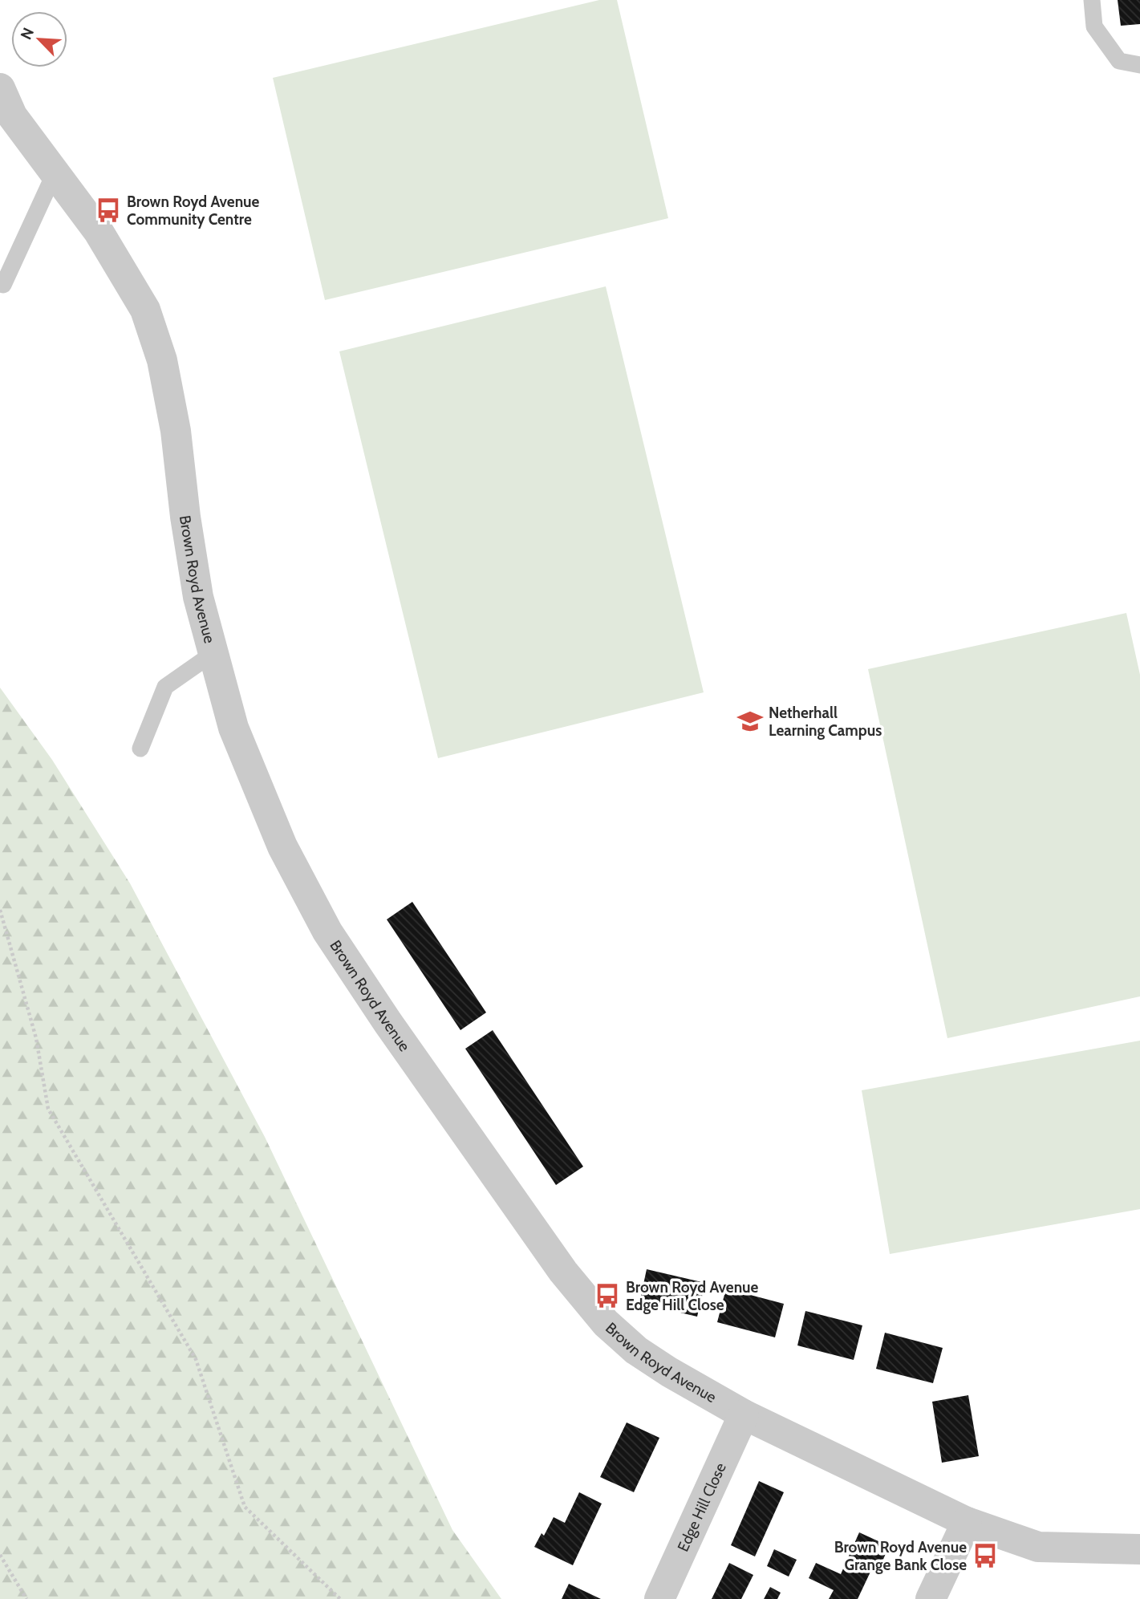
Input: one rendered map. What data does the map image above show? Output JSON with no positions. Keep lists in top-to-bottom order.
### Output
{
  "streets": {
    "street": ["Brown Royd Avenue", "Edge Hill Close"]
  },
  "crossings": [
    ["Brown Royd Avenue", "Edge Hill Close"]
  ],
  "places": {
    "bus stop": ["Brown Royd Avenue Community Centre", "Brown Royd Avenue Edge Hill Close", "Brown Royd Avenue Grange Bank Close"],
    "school or university": ["Netherhall Learning Campus"]
  },
  "north": "top left"
}
